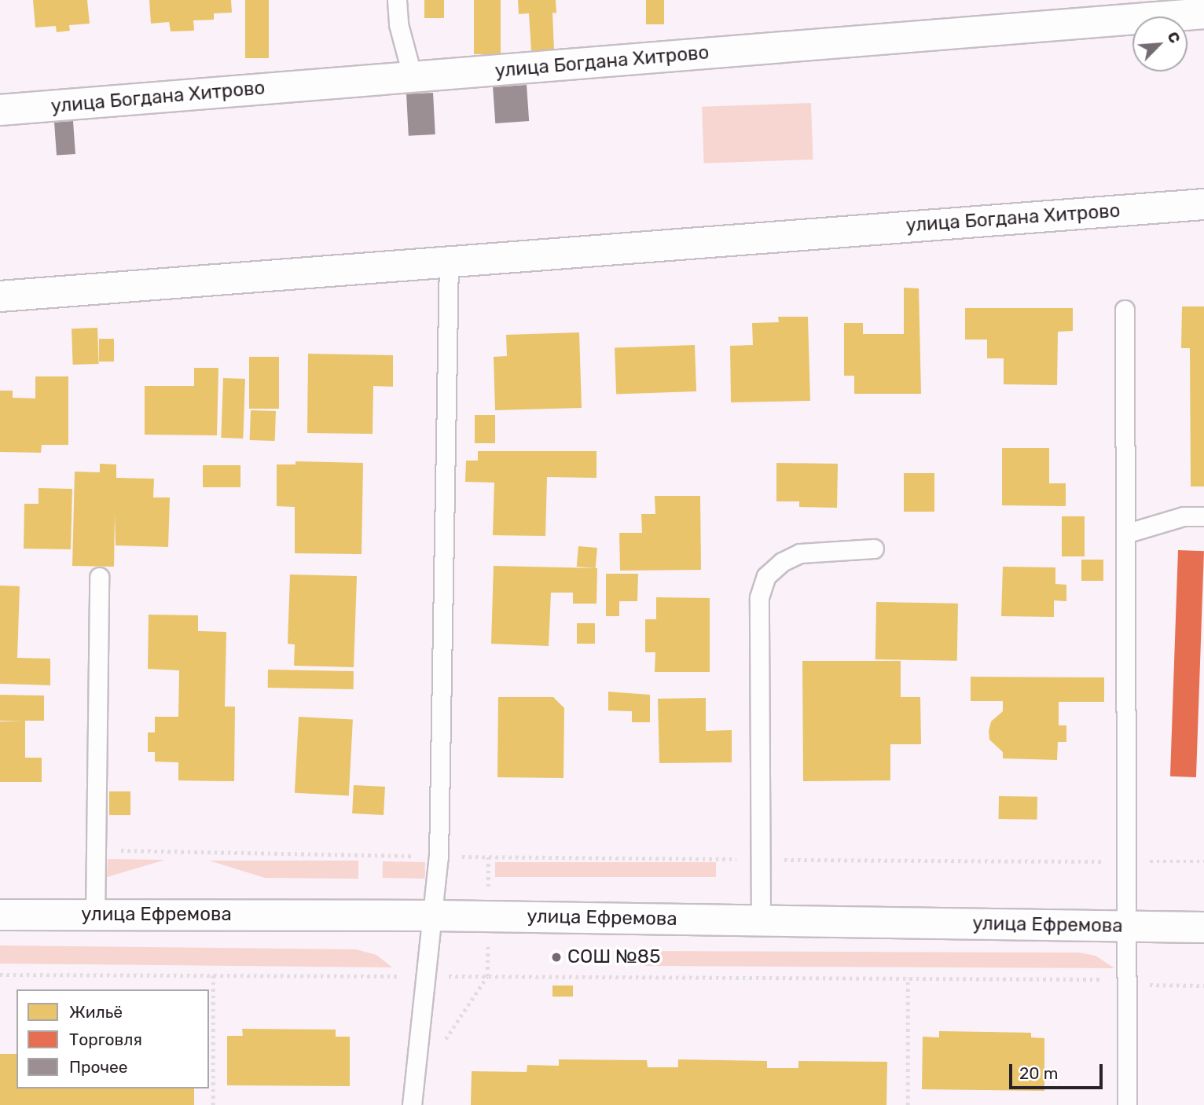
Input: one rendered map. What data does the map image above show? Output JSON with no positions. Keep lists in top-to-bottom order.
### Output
{
  "streets": {
    "street": ["улица Богдана Хитрово", "улица Ефремова"]
  },
  "places": ["СОШ №85"],
  "legend": ["Жильё", "Торговля", "Прочее"],
  "scale_bar": "20 m",
  "north": "top right"
}
